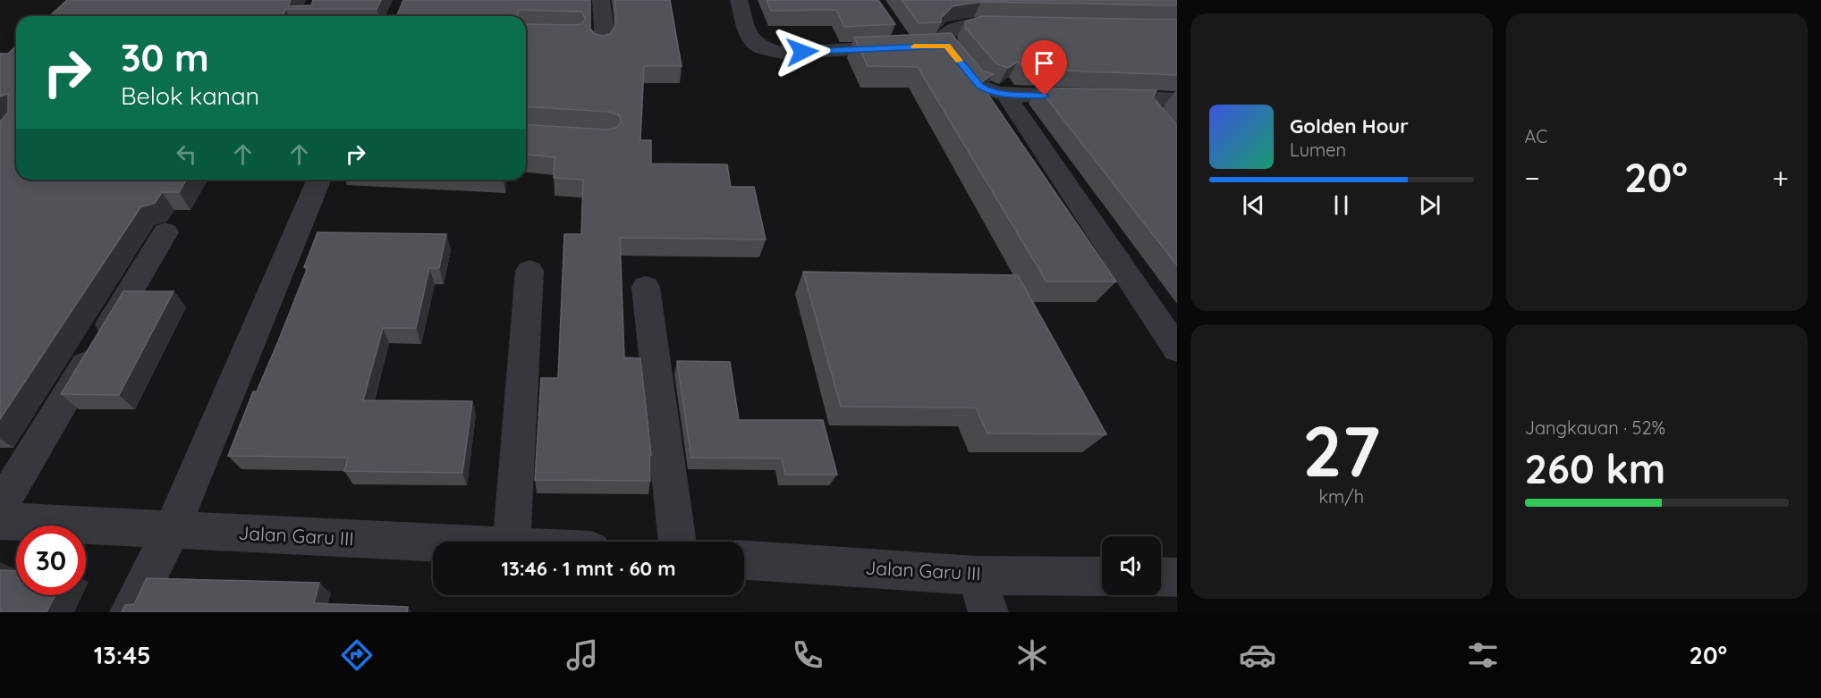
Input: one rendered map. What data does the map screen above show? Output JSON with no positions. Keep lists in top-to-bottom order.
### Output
{
  "streets": {
    "street": ["Jalan Garu III"]
  },
  "page": {
    "tile": [
      "AC",
      ["27", "km/h"],
      ["Jangkauan · 52%", "260 km"]
    ],
    "turn": ["30 m", "Belok kanan"],
    "song": ["Golden Hour", "Lumen"],
    "heat": ["−", "20°", "+"],
    "limit": "30",
    "trip": "13:46 · 1 mnt · 60 m",
    "tabs": ["13:45", "20°"]
  }
}
